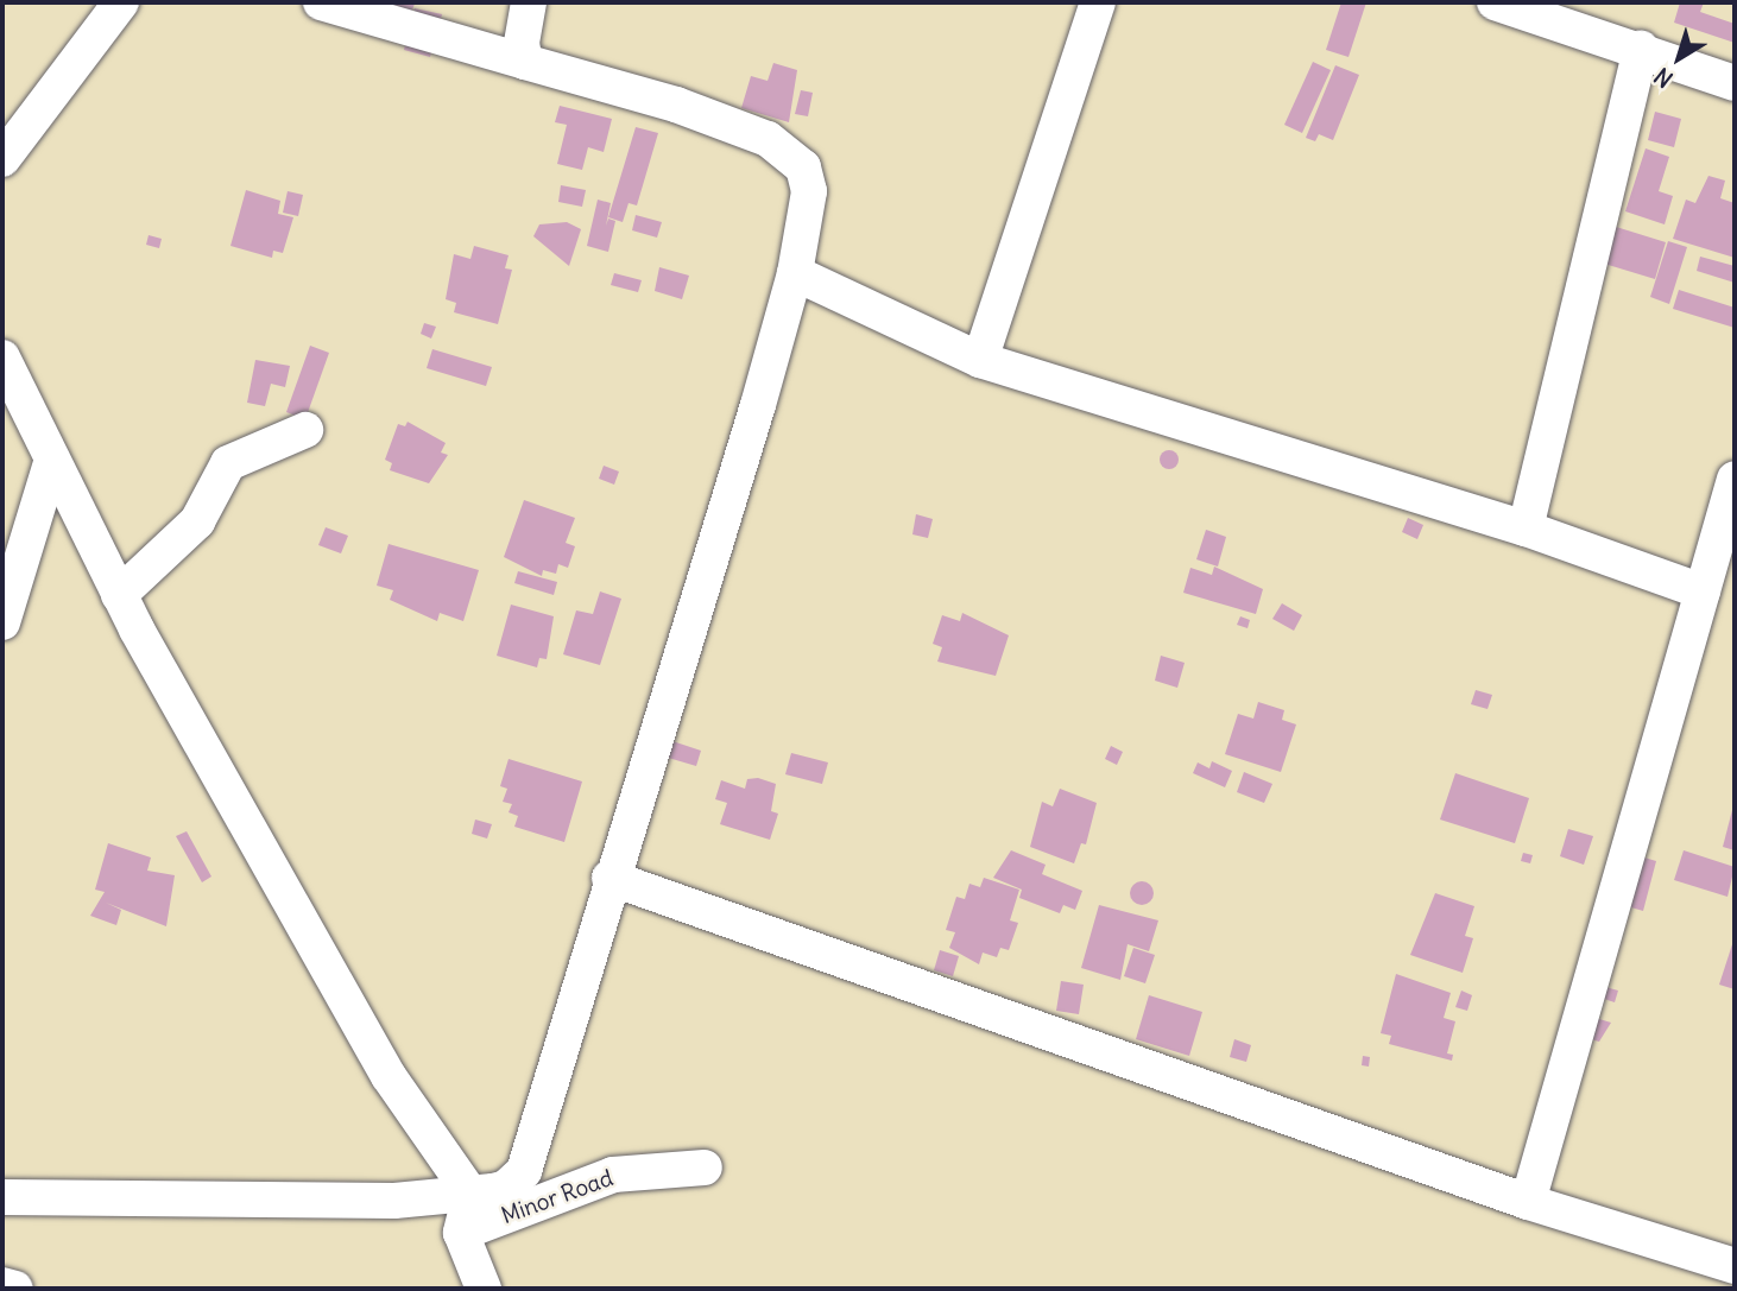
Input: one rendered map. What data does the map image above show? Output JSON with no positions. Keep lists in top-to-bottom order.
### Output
{
  "streets": {
    "street": ["Minor Road"]
  },
  "north": "bottom left"
}
